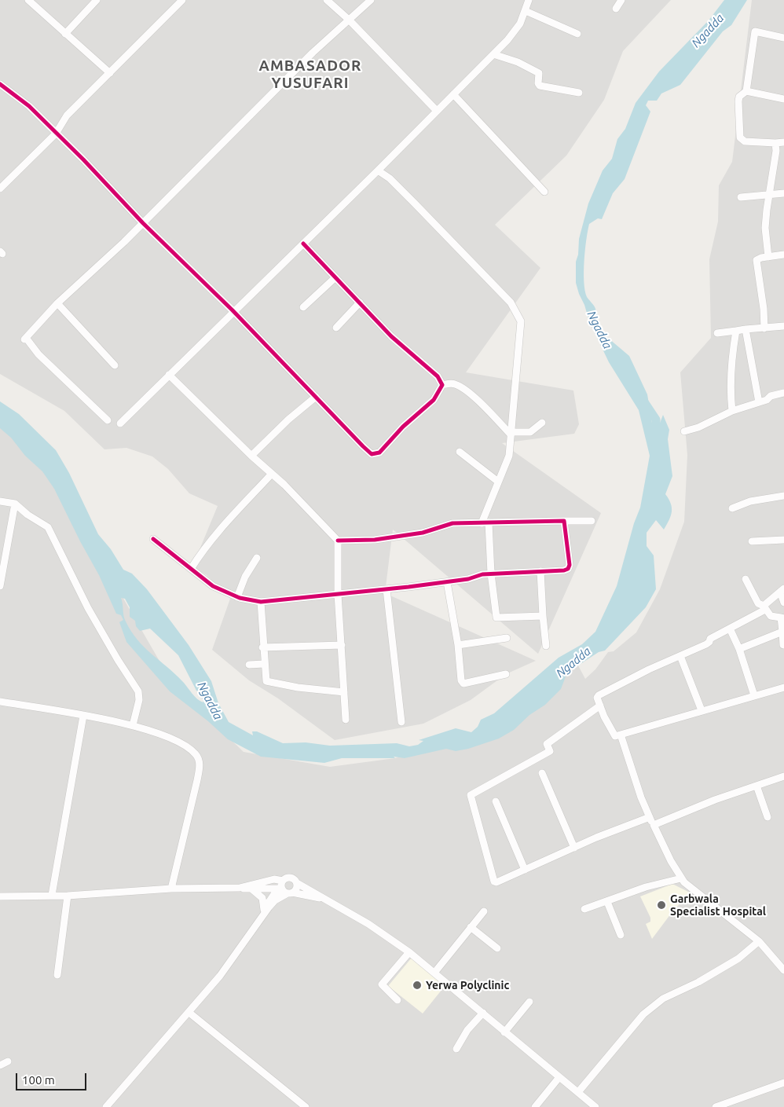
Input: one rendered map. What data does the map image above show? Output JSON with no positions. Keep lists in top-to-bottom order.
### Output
{
  "districts": ["AMBASADOR YUSUFARI"],
  "water": ["Ngadda"],
  "places": ["Garbwala Specialist Hospital", "Yerwa Polyclinic"],
  "scale_bar": "100 m"
}
